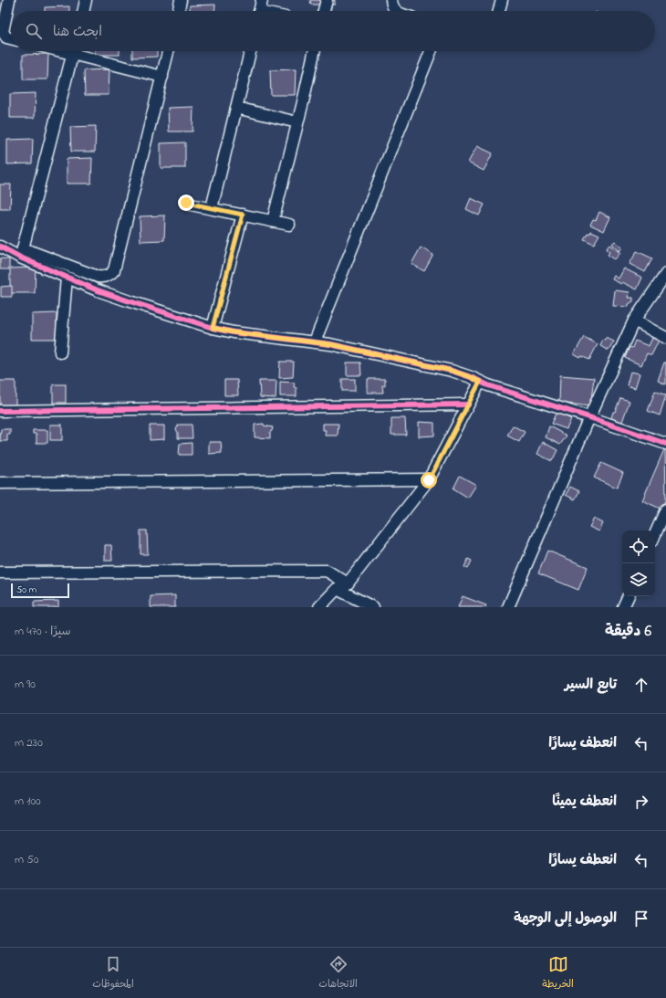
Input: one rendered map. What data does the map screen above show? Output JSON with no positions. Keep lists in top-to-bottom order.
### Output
{
  "scale_bar": "50 m",
  "page": {
    "search": "ابحث هنا",
    "scale": "50 m",
    "heading": ["6 دقيقة", "سيرًا · 470 m"],
    "list": [
      ["تابع السير", "90 m"],
      ["انعطف يسارًا", "230 m"],
      ["انعطف يمينًا", "100 m"],
      ["انعطف يسارًا", "50 m"],
      "الوصول إلى الوجهة"
    ],
    "nav": ["الخريطة", "الاتجاهات", "المحفوظات"]
  }
}
